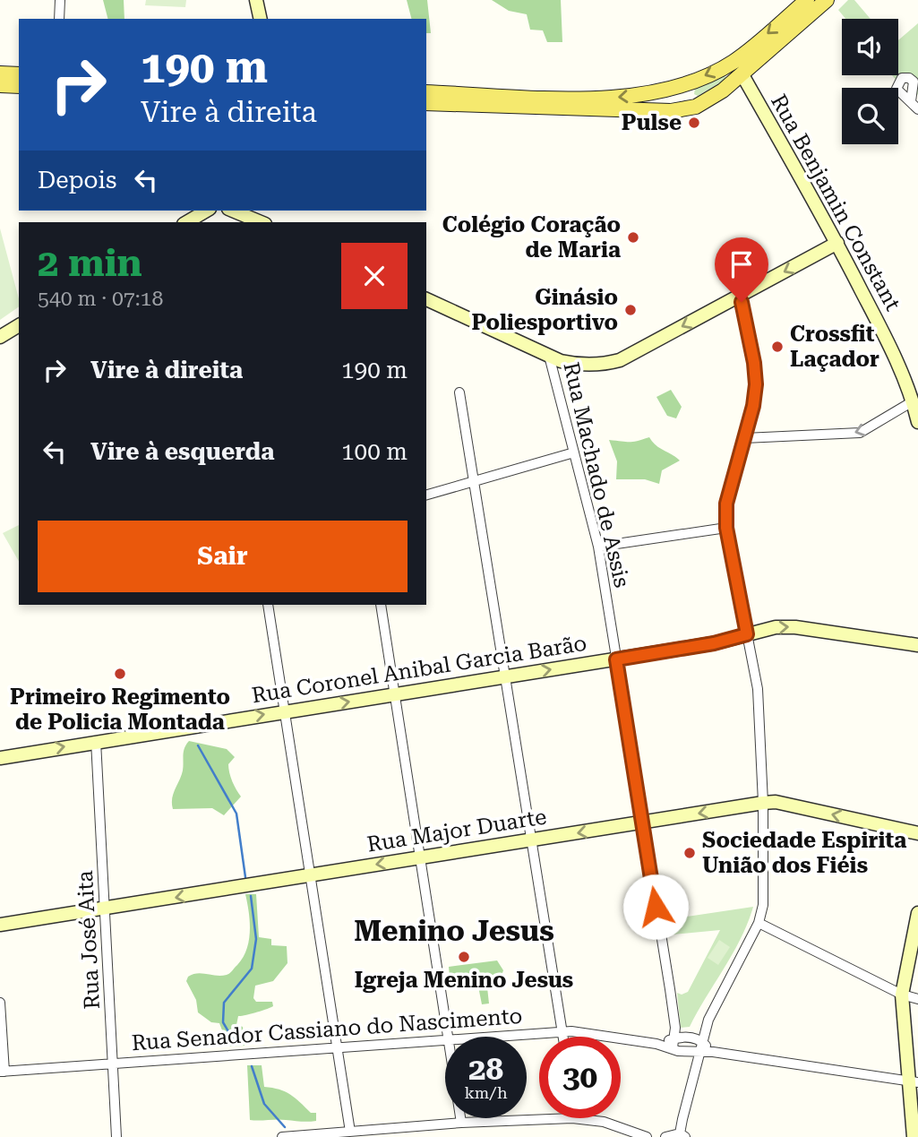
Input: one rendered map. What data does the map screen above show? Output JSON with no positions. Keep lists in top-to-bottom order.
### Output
{
  "streets": {
    "street": [
      "Rua Benjamin Constant",
      "Rua Machado de Assis",
      "Rua Coronel Anibal Garcia Barão",
      "Rua Major Duarte",
      "Rua José Aita",
      "Rua Senador Cassiano do Nascimento"
    ]
  },
  "crossings": [
    ["Rua Machado de Assis", "Rua Coronel Anibal Garcia Barão"],
    ["Rua Machado de Assis", "Rua Major Duarte"],
    ["Rua Machado de Assis", "Rua Senador Cassiano do Nascimento"],
    ["Rua Coronel Anibal Garcia Barão", "Rua José Aita"],
    ["Rua Major Duarte", "Rua José Aita"],
    ["Rua José Aita", "Rua Senador Cassiano do Nascimento"]
  ],
  "one_way": ["Rua Coronel Anibal Garcia Barão", "Rua Major Duarte"],
  "districts": ["Menino Jesus"],
  "places": [
    "Pulse",
    "Colégio Coração de Maria",
    "Ginásio Poliesportivo",
    "Crossfit Laçador",
    "Primeiro Regimento de Policia Montada",
    "Sociedade Espirita União dos Fiéis",
    "Igreja Menino Jesus"
  ],
  "page": {
    "turn": ["190 m", "Vire à direita"],
    "then": "Depois",
    "heading": ["2 min", "540 m · 07:18"],
    "list": [
      {
        "name": "Vire à direita",
        "value": "190 m"
      },
      {
        "name": "Vire à esquerda",
        "value": "100 m"
      }
    ],
    "buttons": "Sair",
    "speed": "28 km/h",
    "limit": "30"
  }
}
